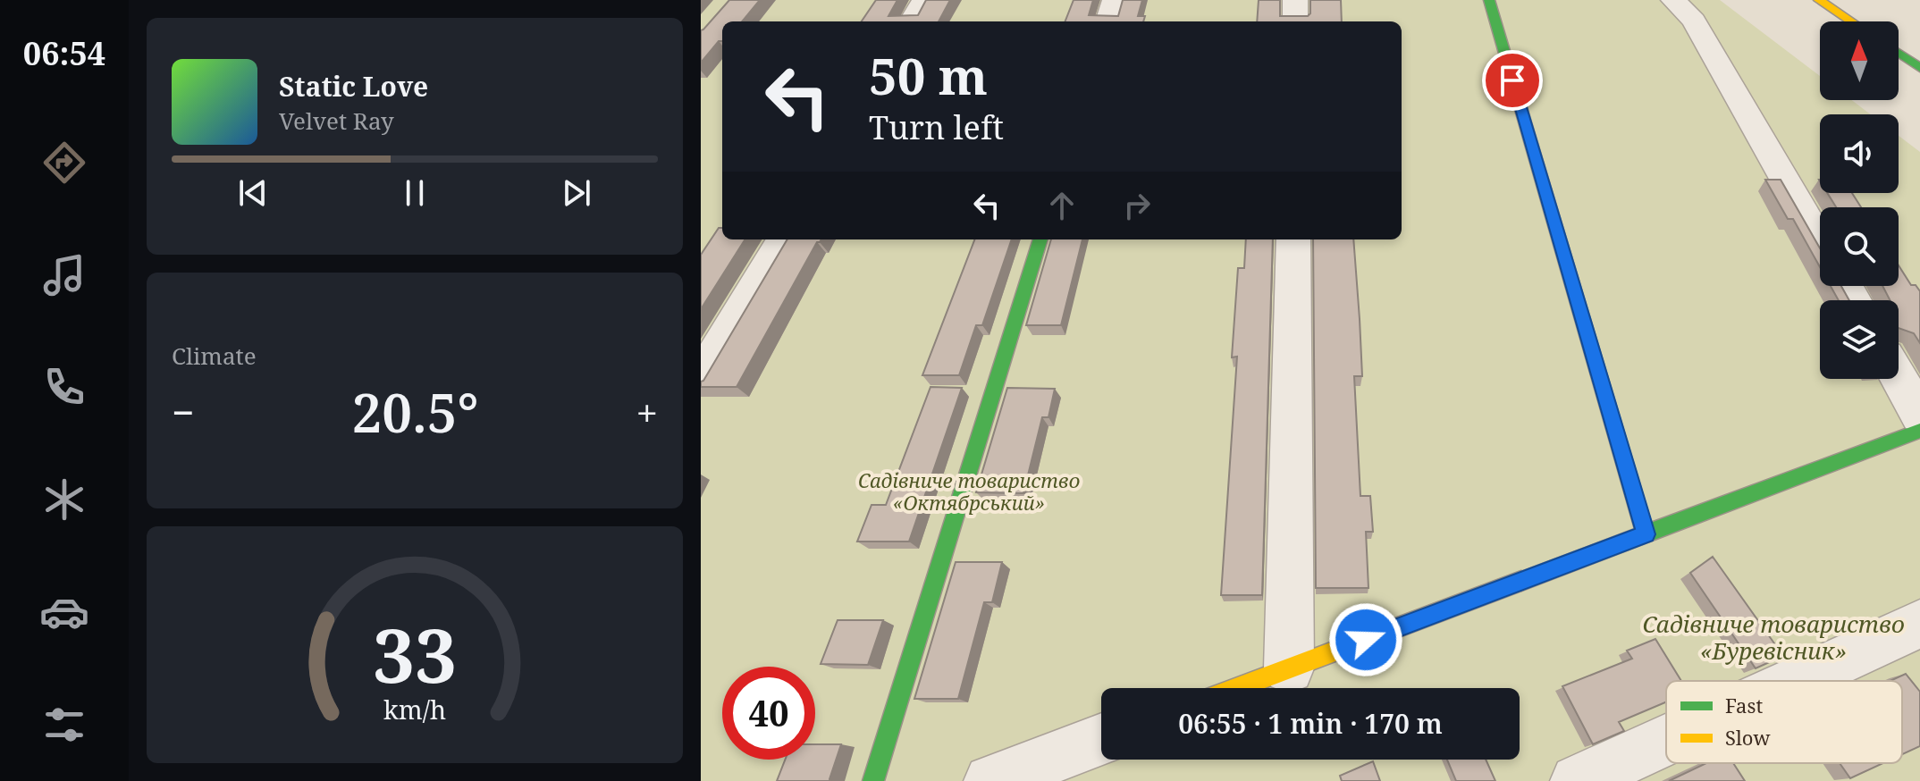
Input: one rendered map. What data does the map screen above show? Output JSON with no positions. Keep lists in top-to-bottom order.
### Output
{
  "parks": ["Садівниче товариство «Октябрський»", "Садівниче товариство «Буревісник»"],
  "legend": ["Fast", "Slow"],
  "north": "top",
  "page": {
    "tabs": "06:54",
    "turn": ["50 m", "Turn left"],
    "song": ["Static Love", "Velvet Ray"],
    "tile": "Climate",
    "heat": ["−", "20.5°", "+"],
    "limit": "40",
    "trip": "06:55 · 1 min · 170 m",
    "gauge": ["33", "km/h"]
  }
}
